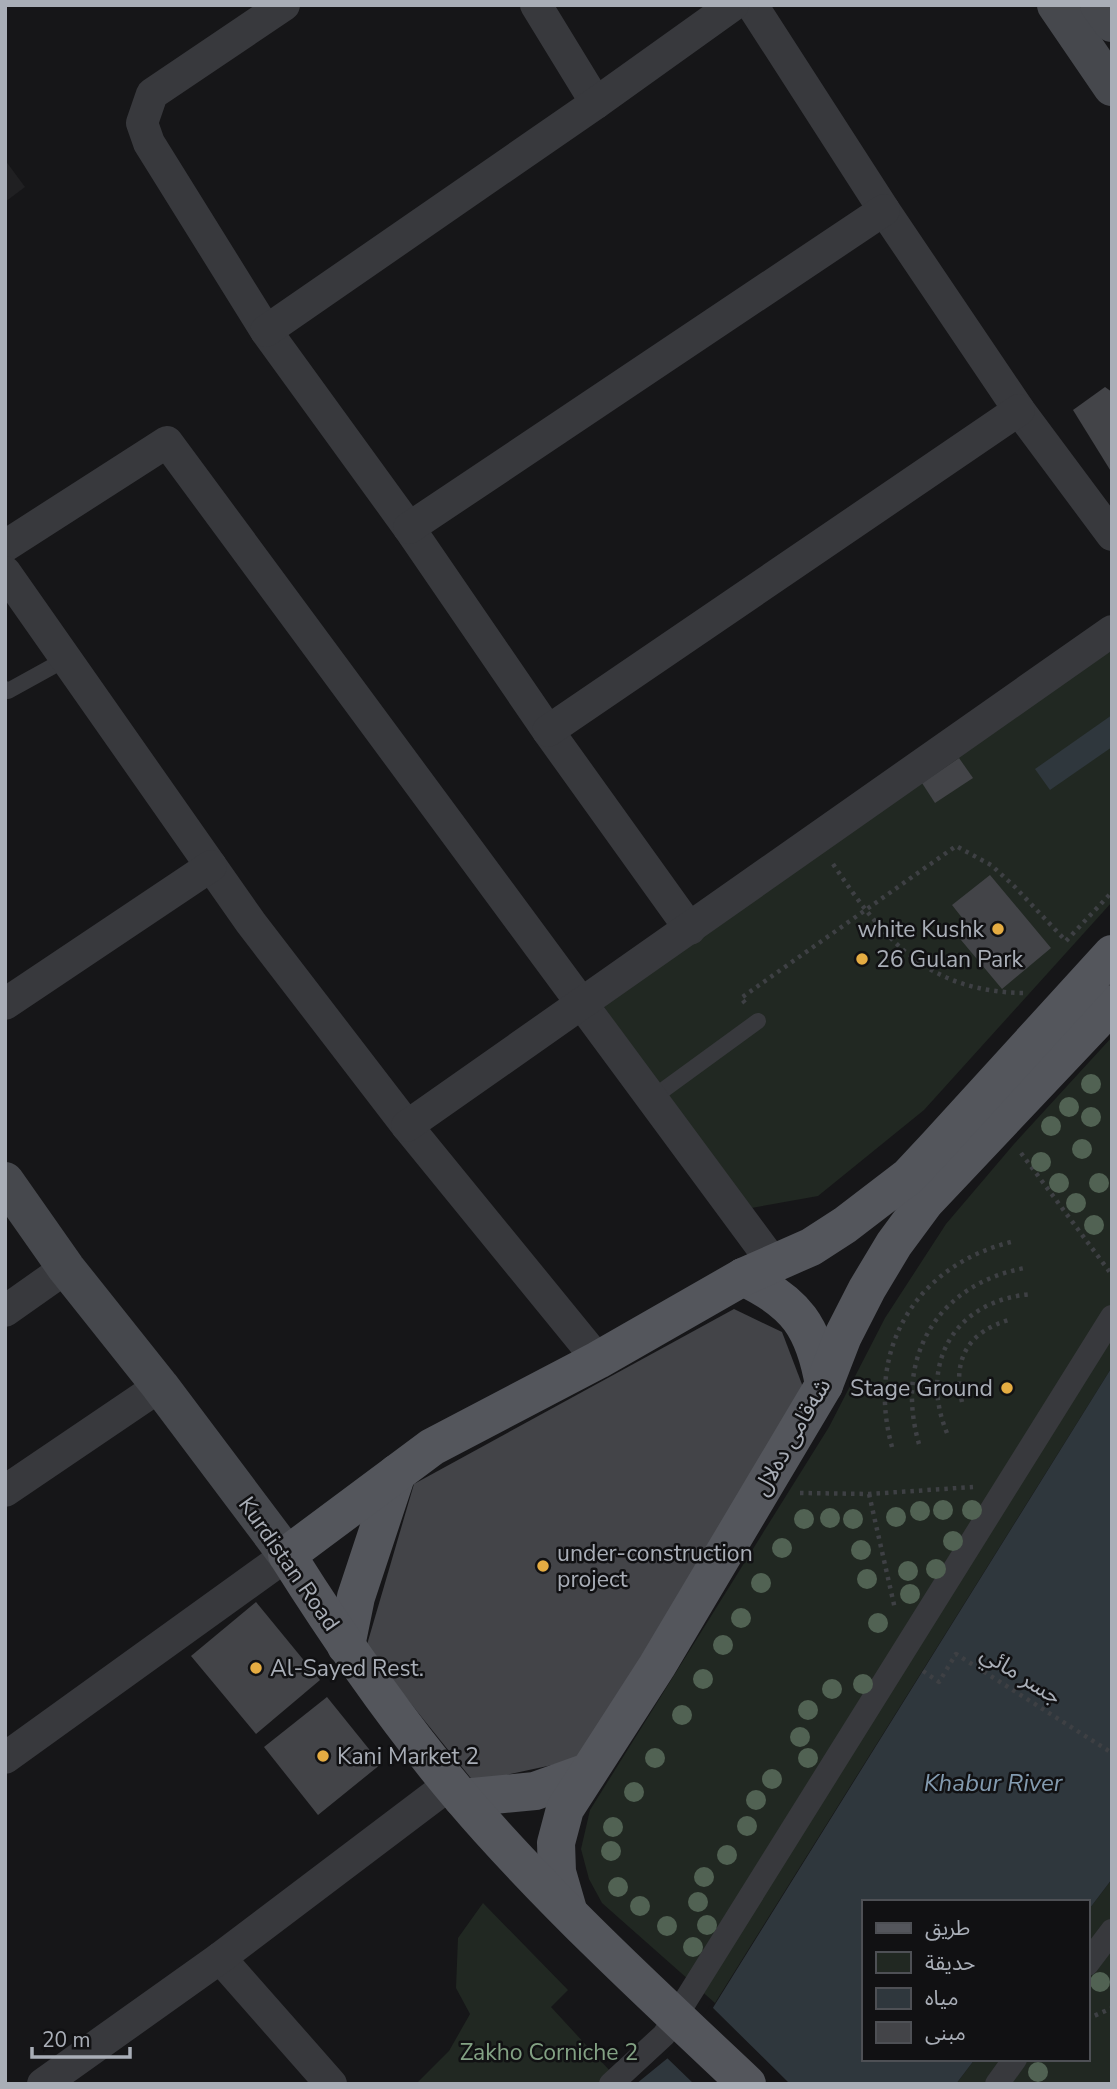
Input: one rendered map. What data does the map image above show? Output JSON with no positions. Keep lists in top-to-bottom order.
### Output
{
  "streets": {
    "main road": ["شەقامی دەلال", "Kurdistan Road"],
    "path": ["جسر مائي"]
  },
  "crossings": [
    ["شەقامی دەلال", "Kurdistan Road"]
  ],
  "water": ["Khabur River"],
  "parks": ["Zakho Corniche 2"],
  "places": [
    "white Kushk",
    "26 Gulan Park",
    "Stage Ground",
    "under-construction project",
    "Al-Sayed Rest.",
    "Kani Market 2"
  ],
  "legend": [
    "طريق",
    "حديقة",
    "مياه",
    "مبنى"
  ],
  "scale_bar": "20 m"
}
